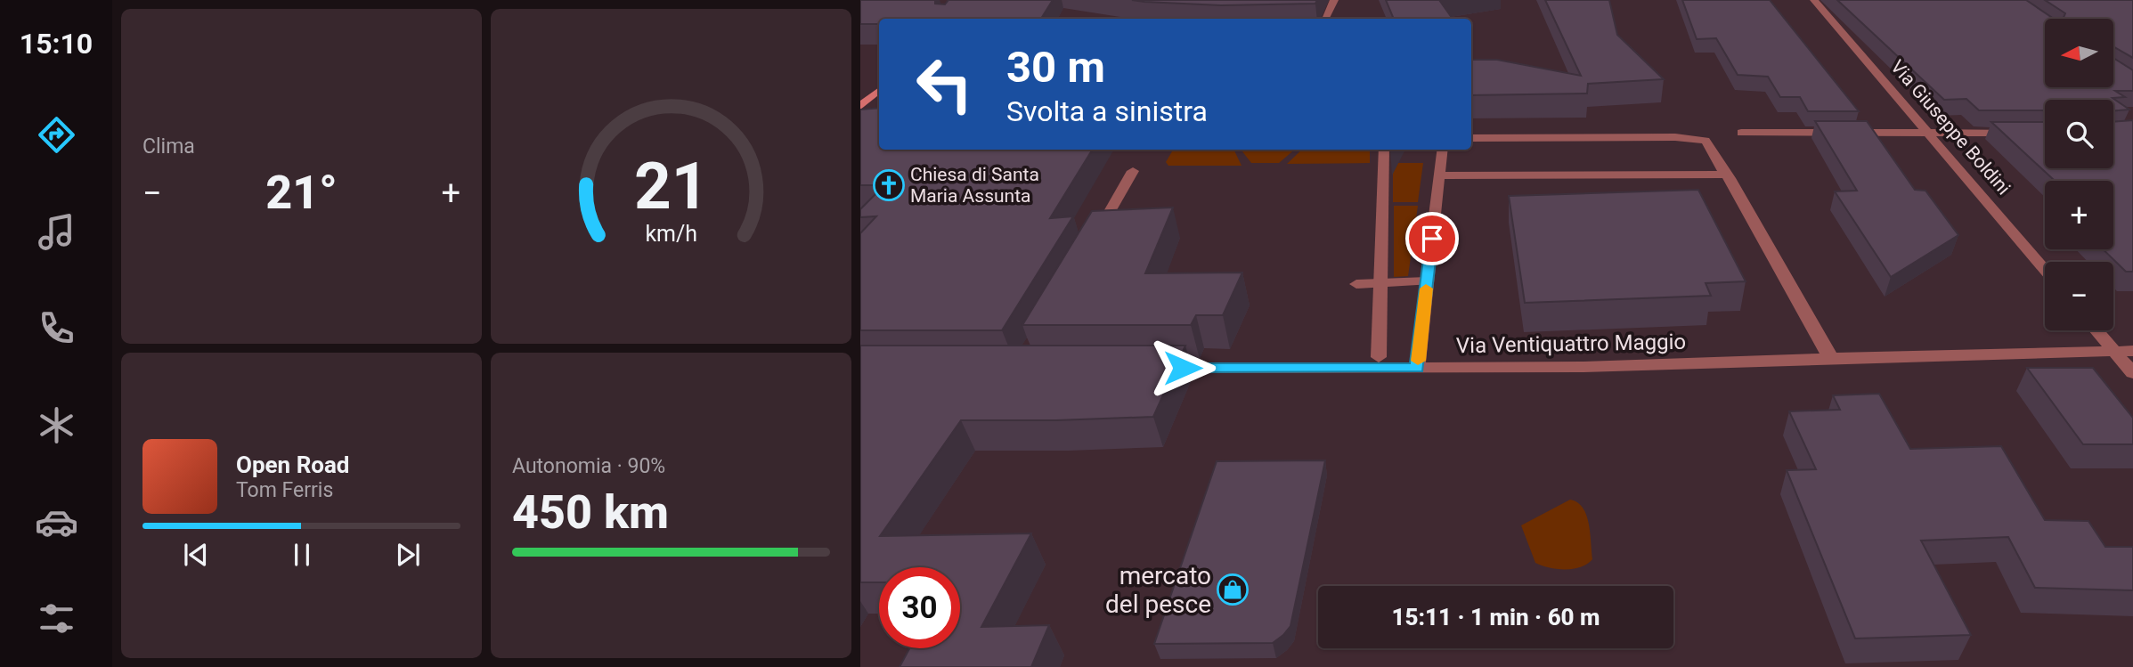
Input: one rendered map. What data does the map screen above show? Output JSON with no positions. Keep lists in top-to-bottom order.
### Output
{
  "streets": {
    "street": ["Via Giuseppe Boldini", "Via Ventiquattro Maggio"]
  },
  "places": {
    "church": ["Chiesa di Santa Maria Assunta"],
    "shop": ["mercato del pesce"]
  },
  "north": "left",
  "page": {
    "tabs": "15:10",
    "tile": [
      "Clima",
      ["Autonomia · 90%", "450 km"]
    ],
    "map_buttons": ["+", "−"],
    "turn": ["30 m", "Svolta a sinistra"],
    "heat": ["−", "21°", "+"],
    "song": ["Open Road", "Tom Ferris"],
    "limit": "30",
    "trip": "15:11 · 1 min · 60 m",
    "gauge": ["21", "km/h"]
  }
}
